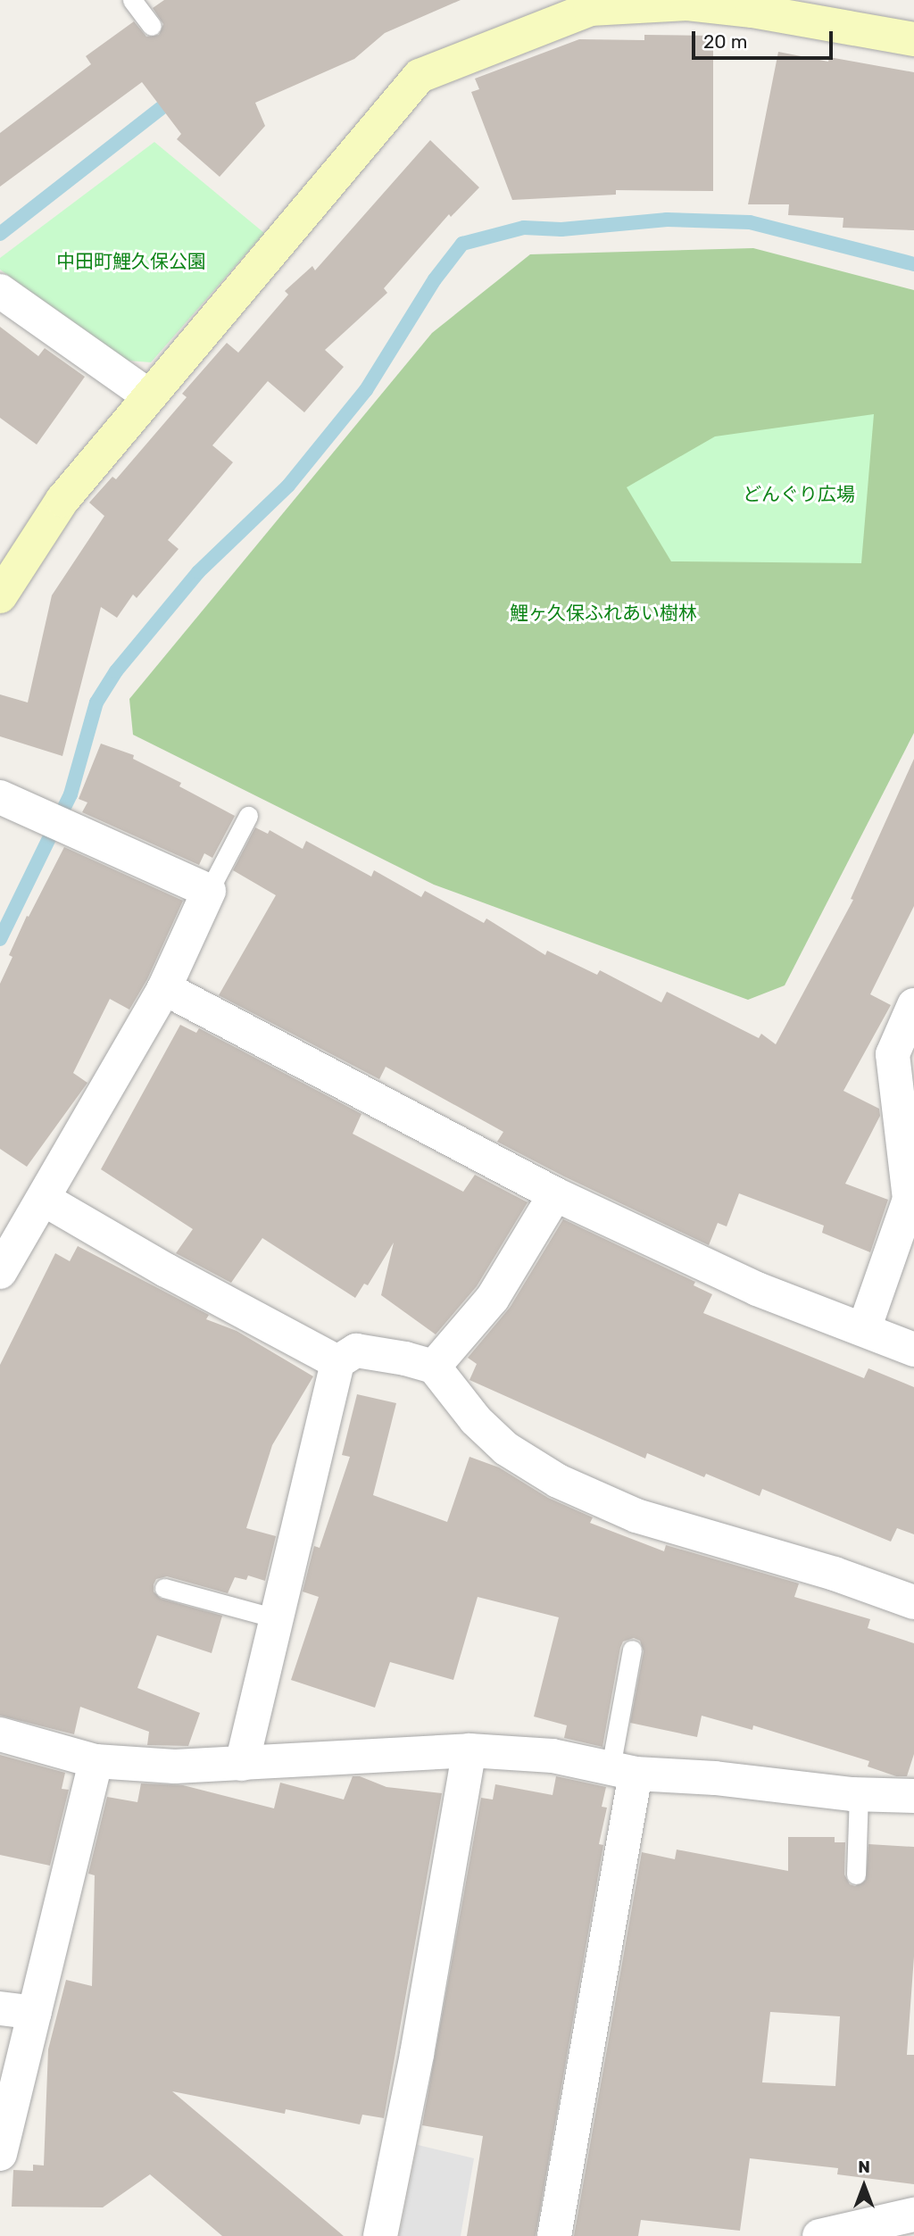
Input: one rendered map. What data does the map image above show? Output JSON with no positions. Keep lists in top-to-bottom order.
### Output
{
  "parks": ["中田町鯉久保公園", "どんぐり広場", "鯉ヶ久保ふれあい樹林"],
  "scale_bar": "20 m",
  "north": "top"
}
